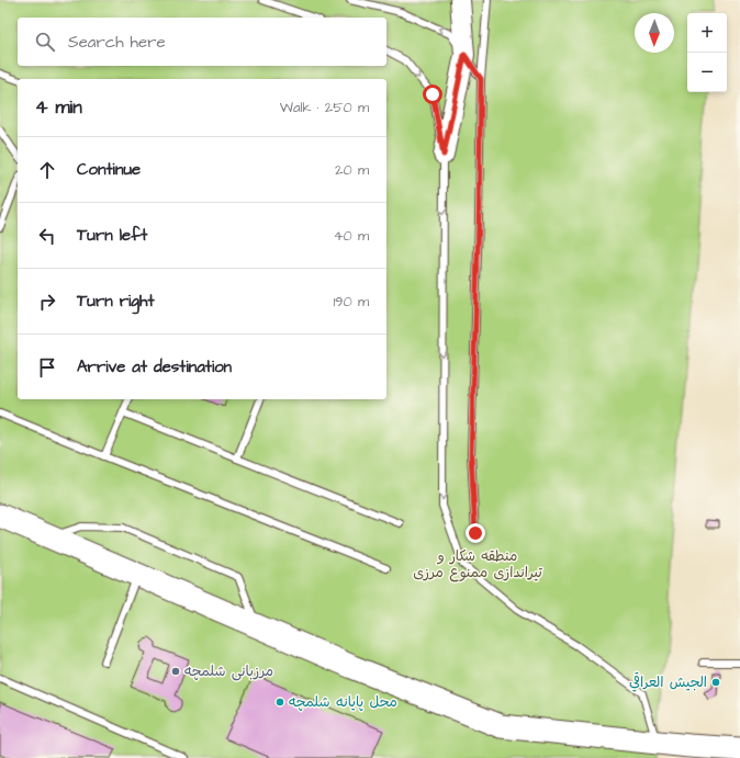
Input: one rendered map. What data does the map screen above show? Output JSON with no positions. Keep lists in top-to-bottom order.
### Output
{
  "parks": ["منطقه شکار و تیراندازی ممنوع مرزی"],
  "places": ["مرزبانی شلمچه", "الجيش العراقي", "محل پایانه شلمچه"],
  "north": "bottom",
  "page": {
    "map_buttons": ["+", "−"],
    "search": "Search here",
    "heading": ["4 min", "Walk · 250 m"],
    "list": [
      ["Continue", "20 m"],
      ["Turn left", "40 m"],
      ["Turn right", "190 m"],
      "Arrive at destination"
    ]
  }
}
